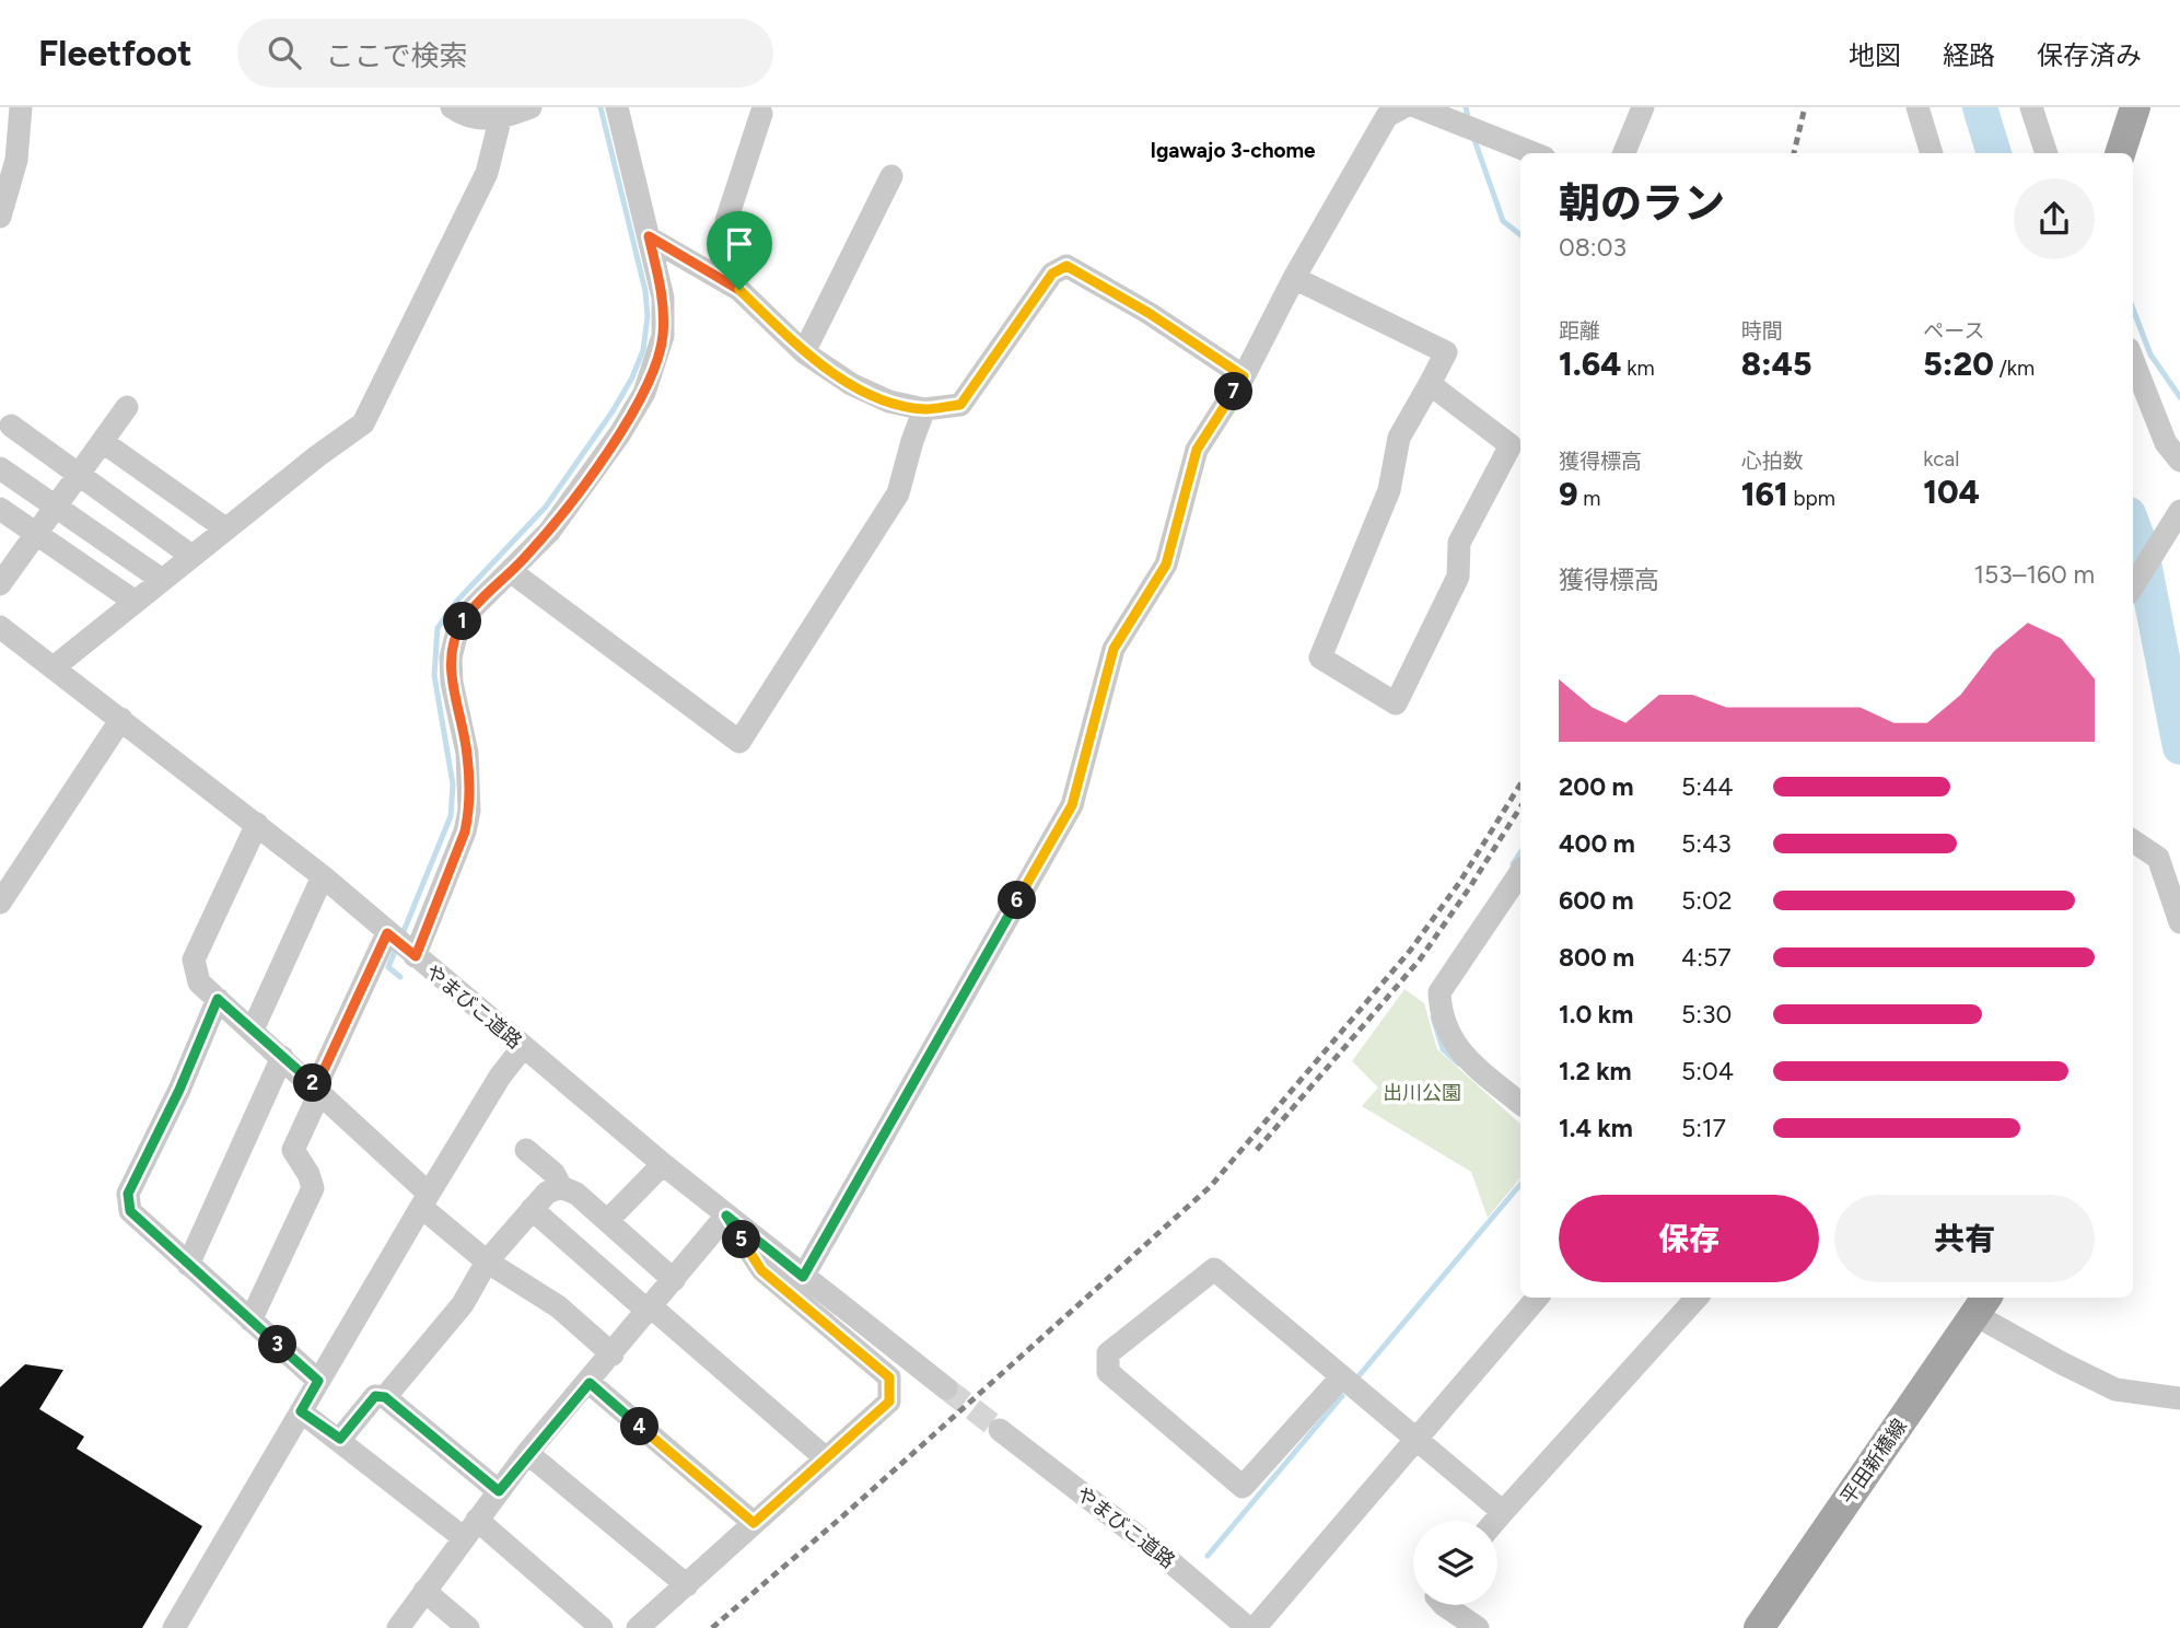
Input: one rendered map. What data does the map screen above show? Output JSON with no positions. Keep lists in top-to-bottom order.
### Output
{
  "streets": {
    "main road": ["平田新橋線"],
    "street": ["やまびこ道路"]
  },
  "districts": ["Igawajo 3-chome"],
  "parks": ["出川公園"],
  "page": {
    "header": "Fleetfoot",
    "search": "ここで検索",
    "nav": ["地図", "経路", "保存済み"],
    "heading": ["朝のラン", "08:03"],
    "stats": [
      ["距離", "1.64 km"],
      ["時間", "8:45"],
      ["ペース", "5:20 /km"],
      ["獲得標高", "9 m"],
      ["心拍数", "161 bpm"],
      ["kcal", "104"]
    ],
    "pins": [
      "7",
      "1",
      "6",
      "2",
      "5",
      "3",
      "4"
    ],
    "chart": ["獲得標高", "153–160 m"],
    "list": [
      {
        "name": "200 m",
        "note": "5:44"
      },
      {
        "name": "400 m",
        "note": "5:43"
      },
      {
        "name": "600 m",
        "note": "5:02"
      },
      {
        "name": "800 m",
        "note": "4:57"
      },
      {
        "name": "1.0 km",
        "note": "5:30"
      },
      {
        "name": "1.2 km",
        "note": "5:04"
      },
      {
        "name": "1.4 km",
        "note": "5:17"
      }
    ],
    "buttons": ["保存", "共有"]
  }
}
